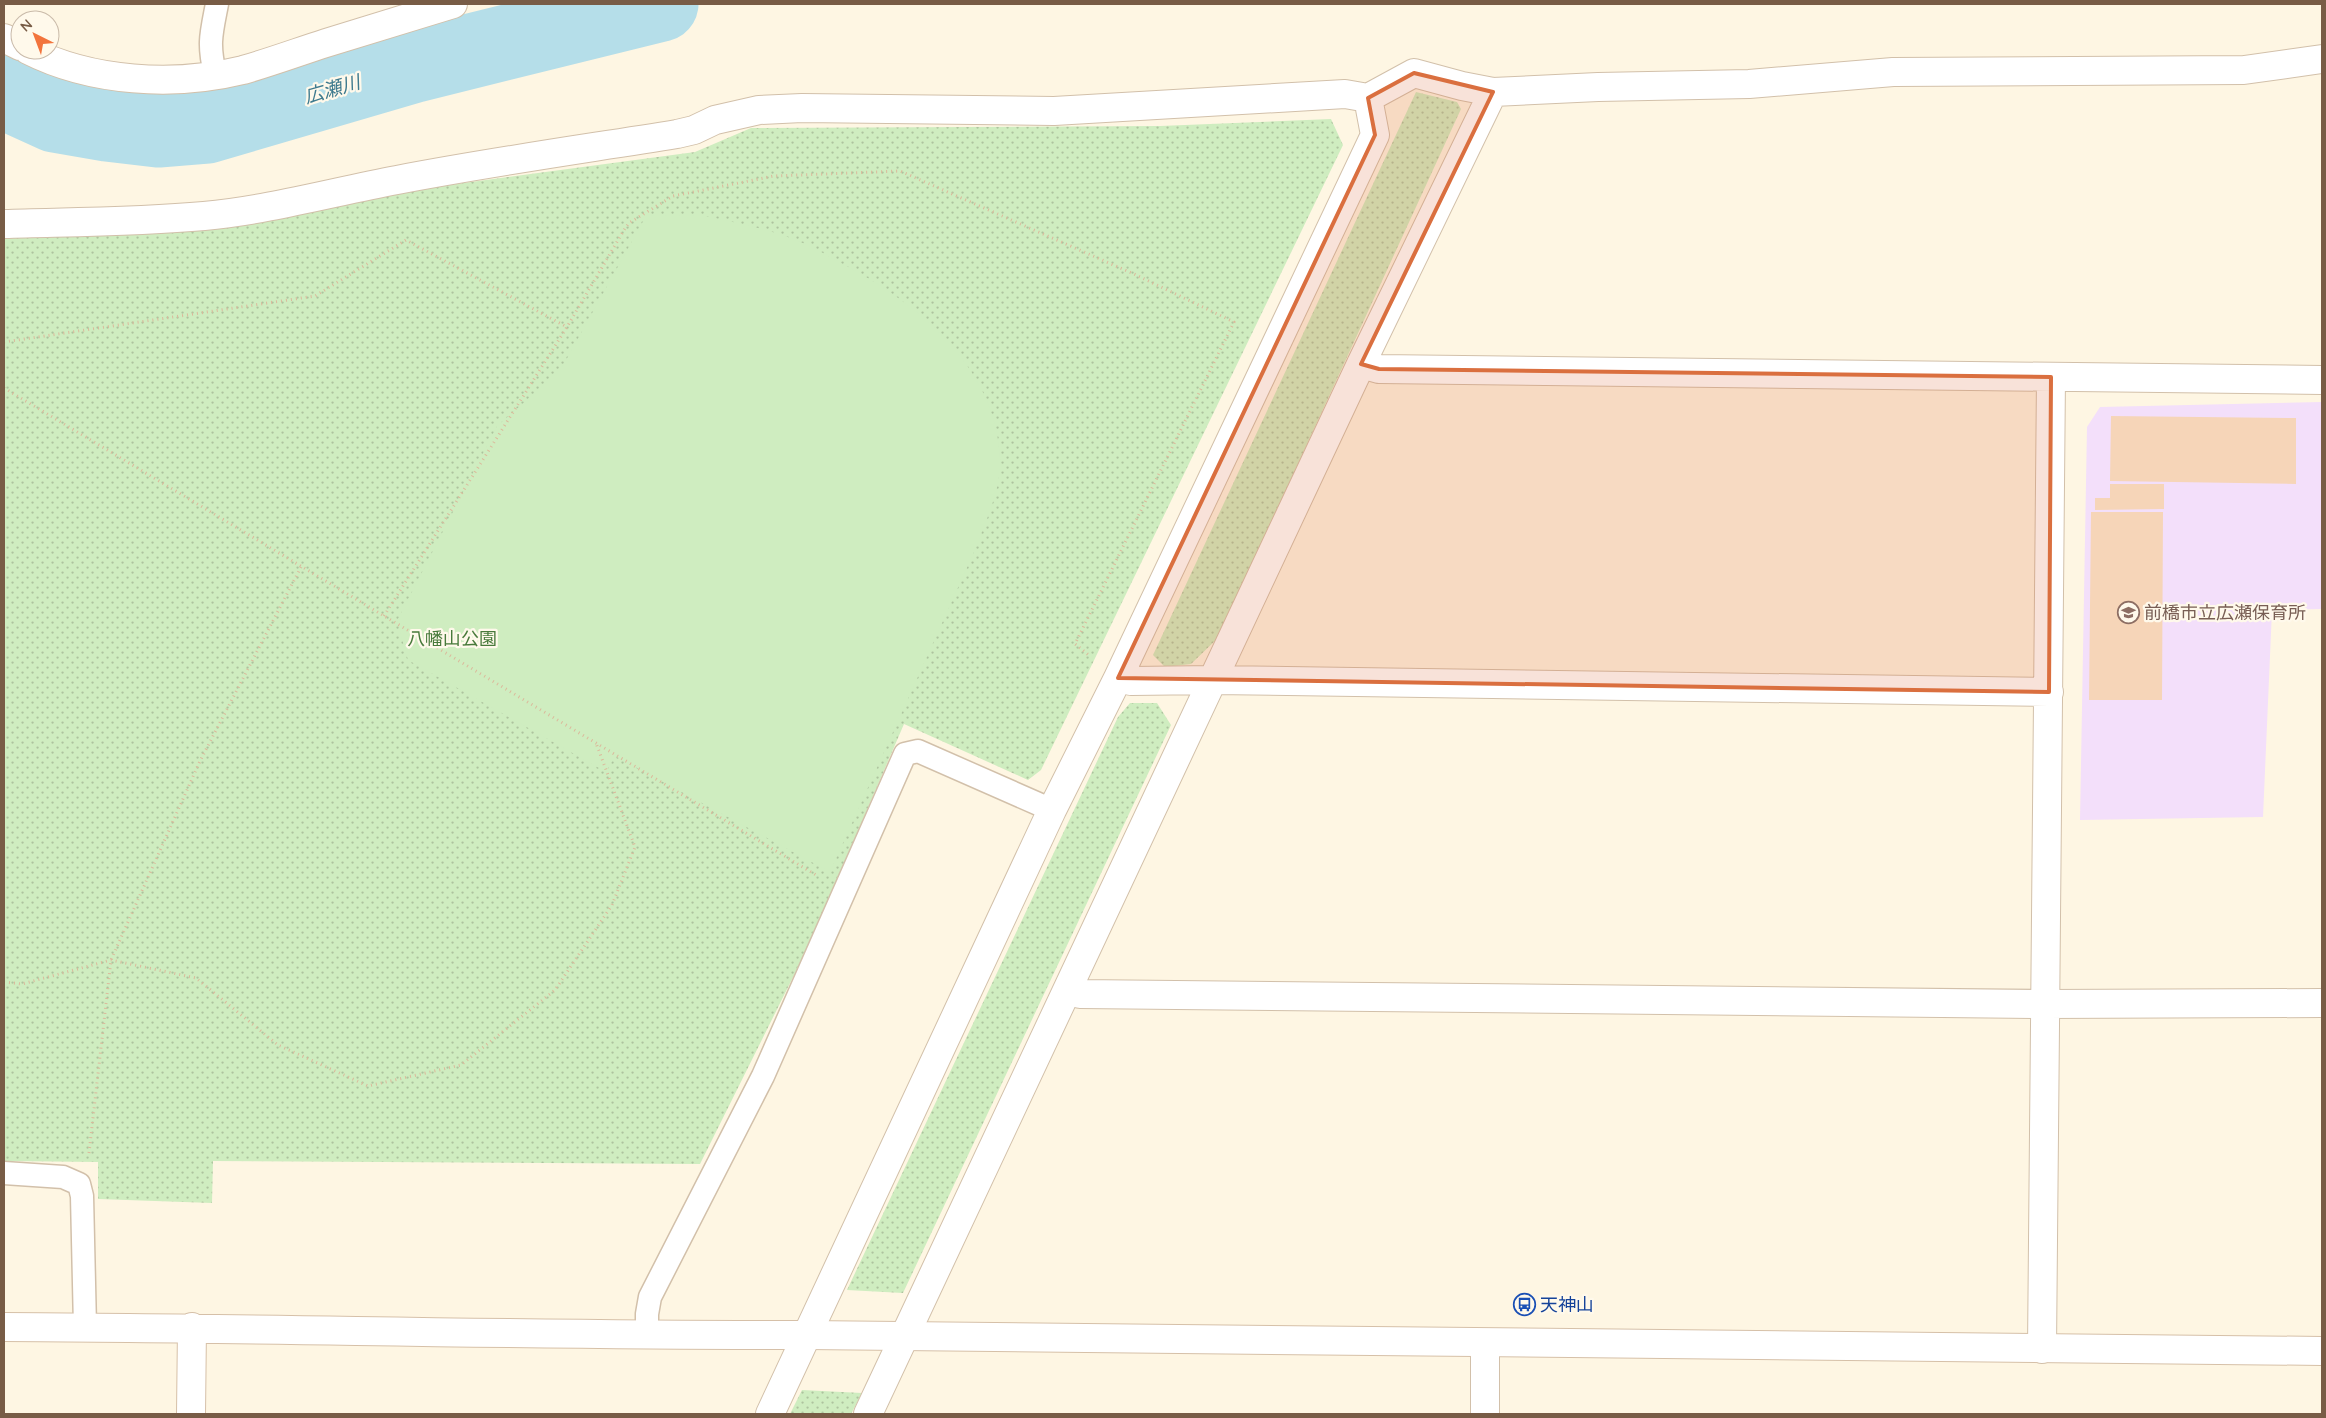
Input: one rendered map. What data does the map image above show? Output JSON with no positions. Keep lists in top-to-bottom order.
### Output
{
  "water": ["広瀬川"],
  "parks": ["八幡山公園"],
  "places": {
    "school or university": ["前橋市立広瀬保育所"],
    "bus stop": ["天神山"]
  },
  "north": "top left"
}
